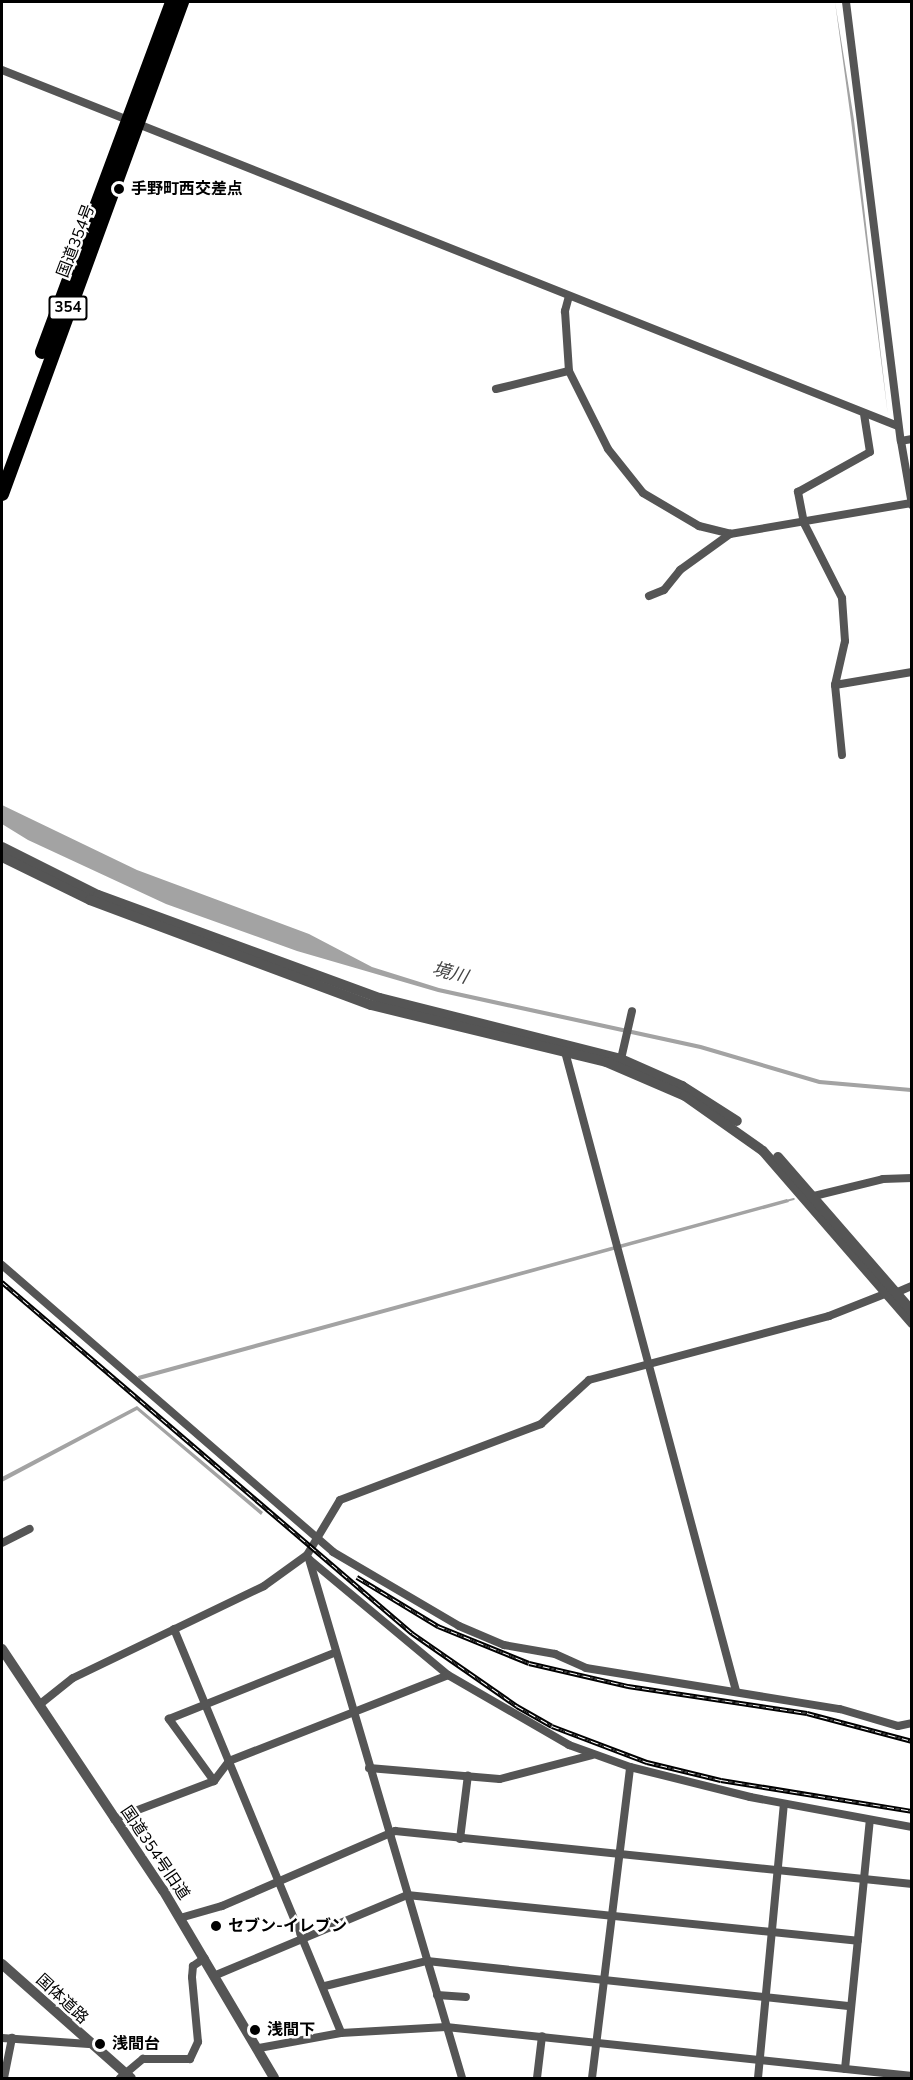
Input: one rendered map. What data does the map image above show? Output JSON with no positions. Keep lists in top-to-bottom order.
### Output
{
  "streets": {
    "highway": ["国道354号", "354"],
    "street": ["国道354号旧道", "国体道路"]
  },
  "water": ["境川"],
  "places": [
    "手野町西交差点",
    "セブン-イレブン",
    "浅間下",
    "浅間台"
  ]
}
